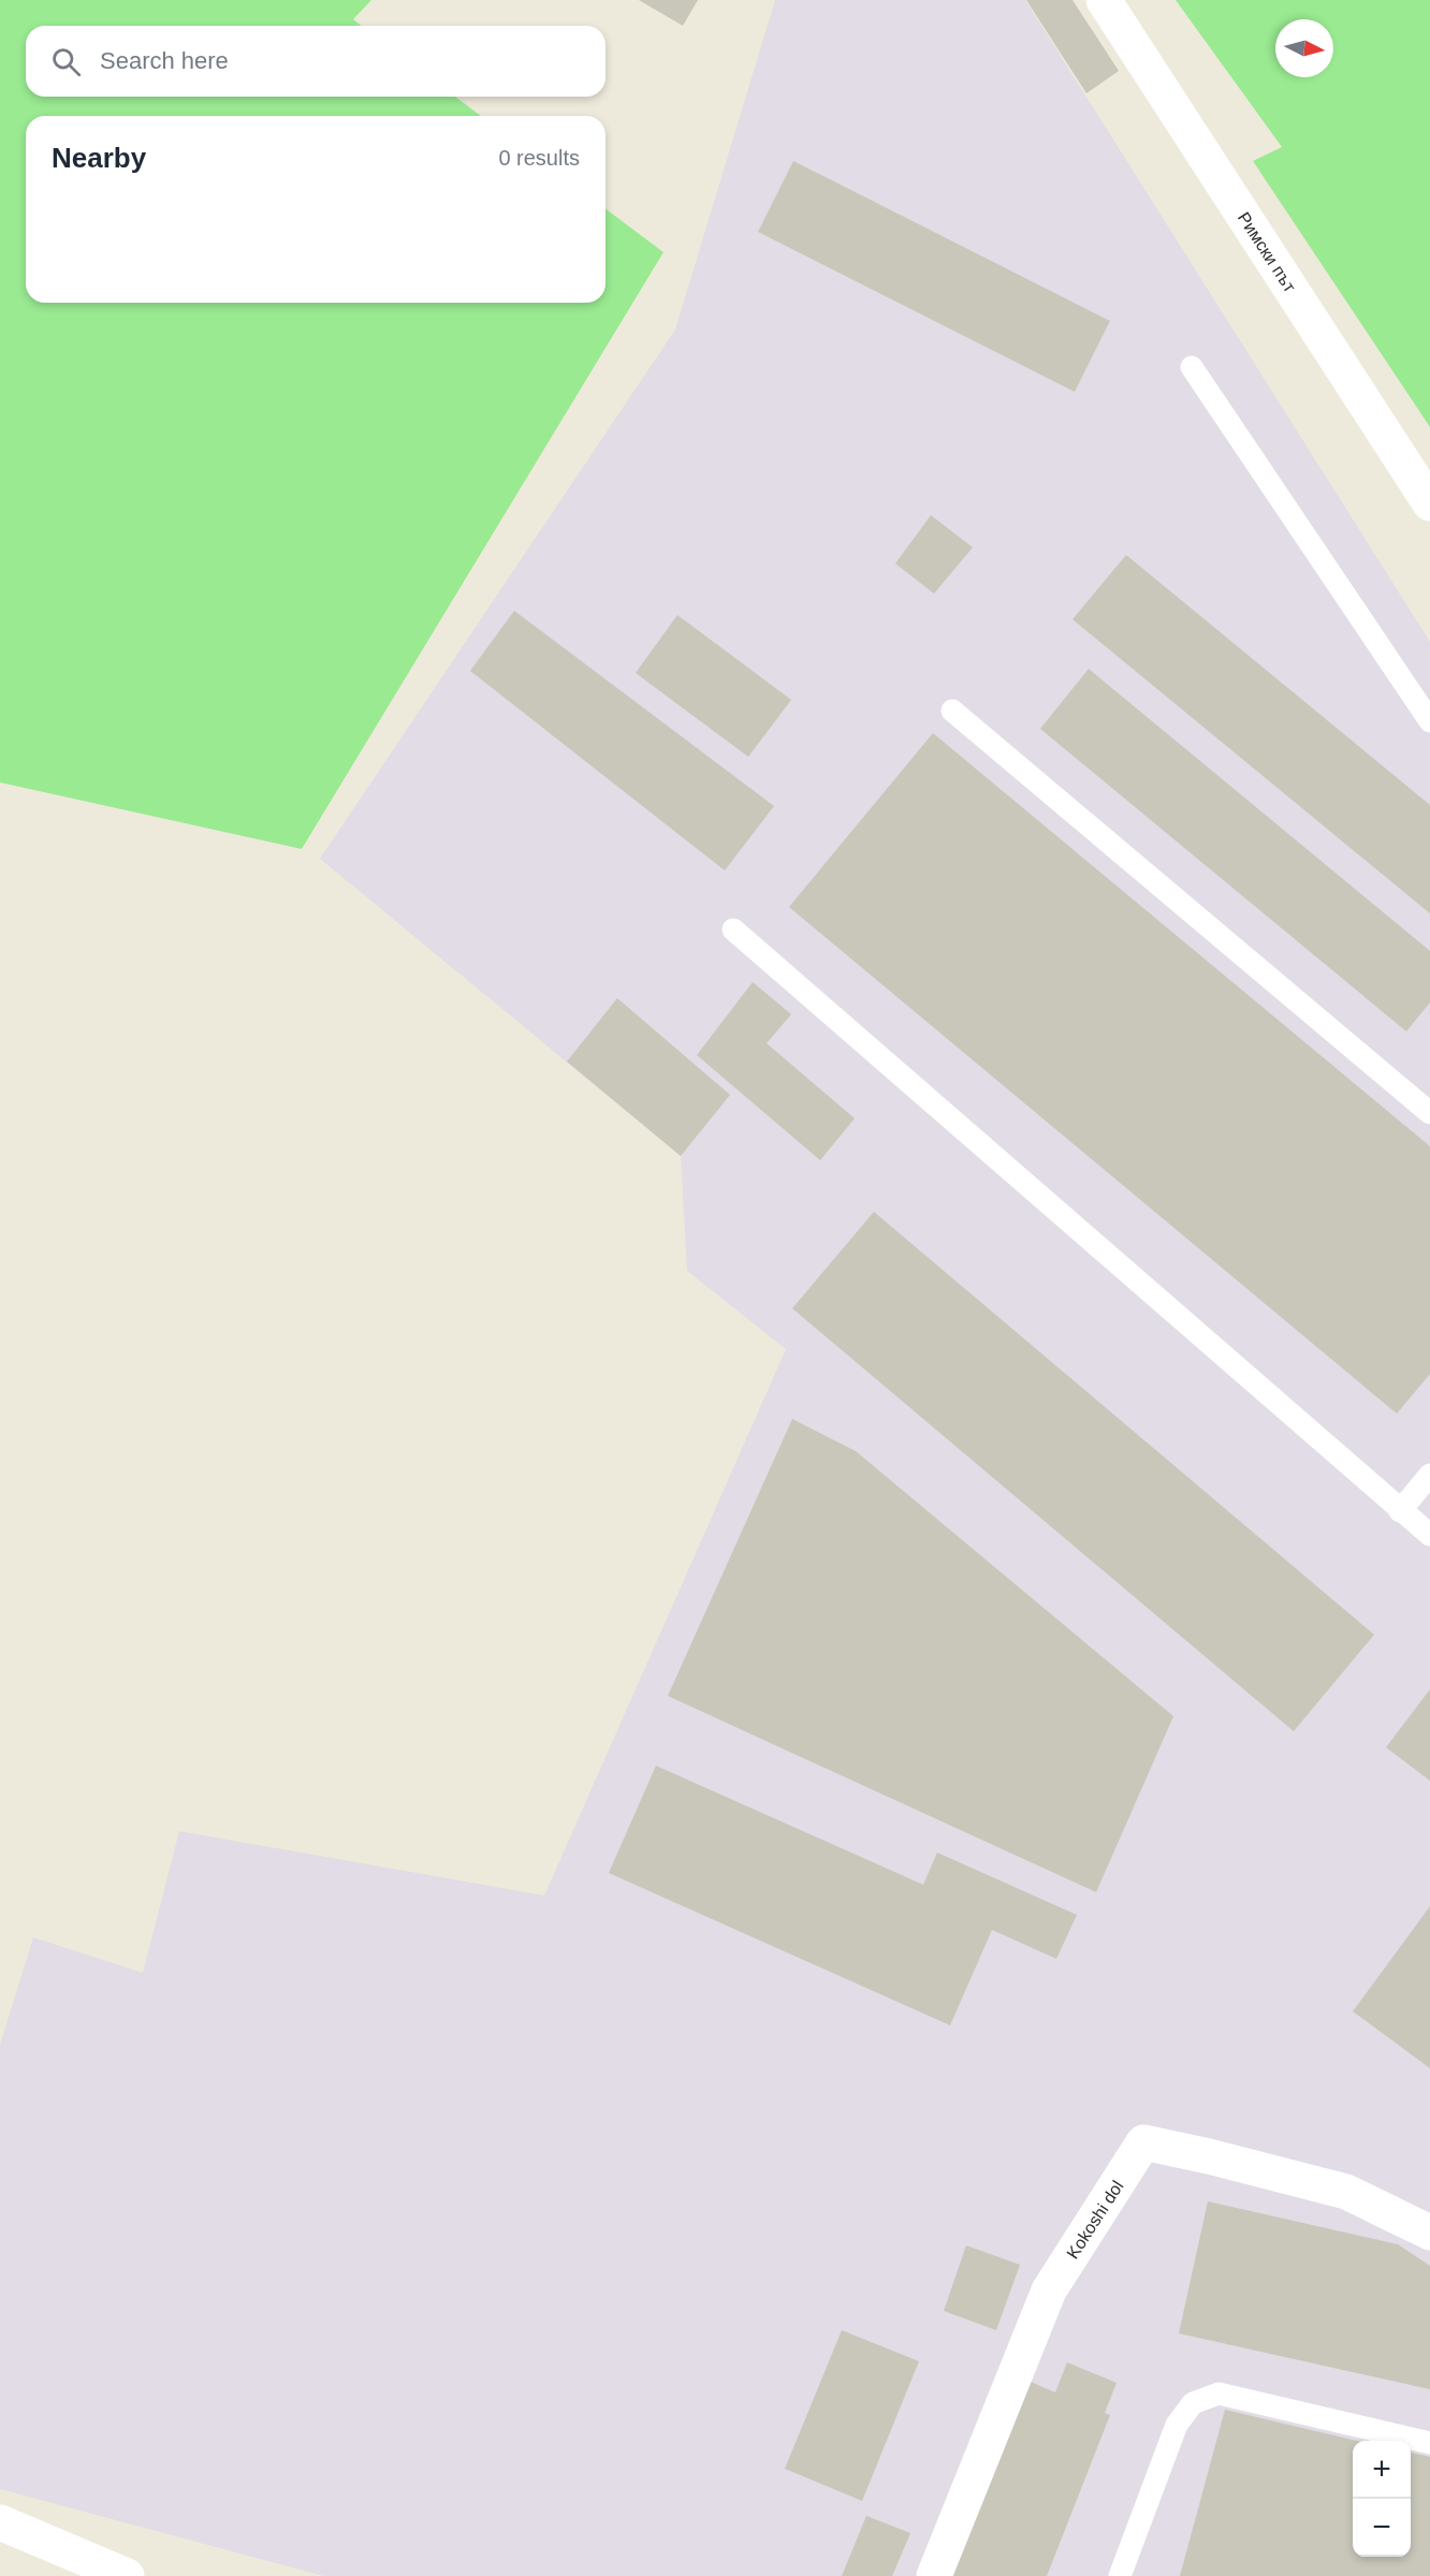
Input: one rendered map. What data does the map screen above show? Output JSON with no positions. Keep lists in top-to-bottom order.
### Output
{
  "streets": {
    "street": ["Римски път", "Kokoshi dol"]
  },
  "north": "right",
  "page": {
    "search": "Search here",
    "heading": ["Nearby", "0 results"],
    "map_buttons": ["+", "−"]
  }
}
